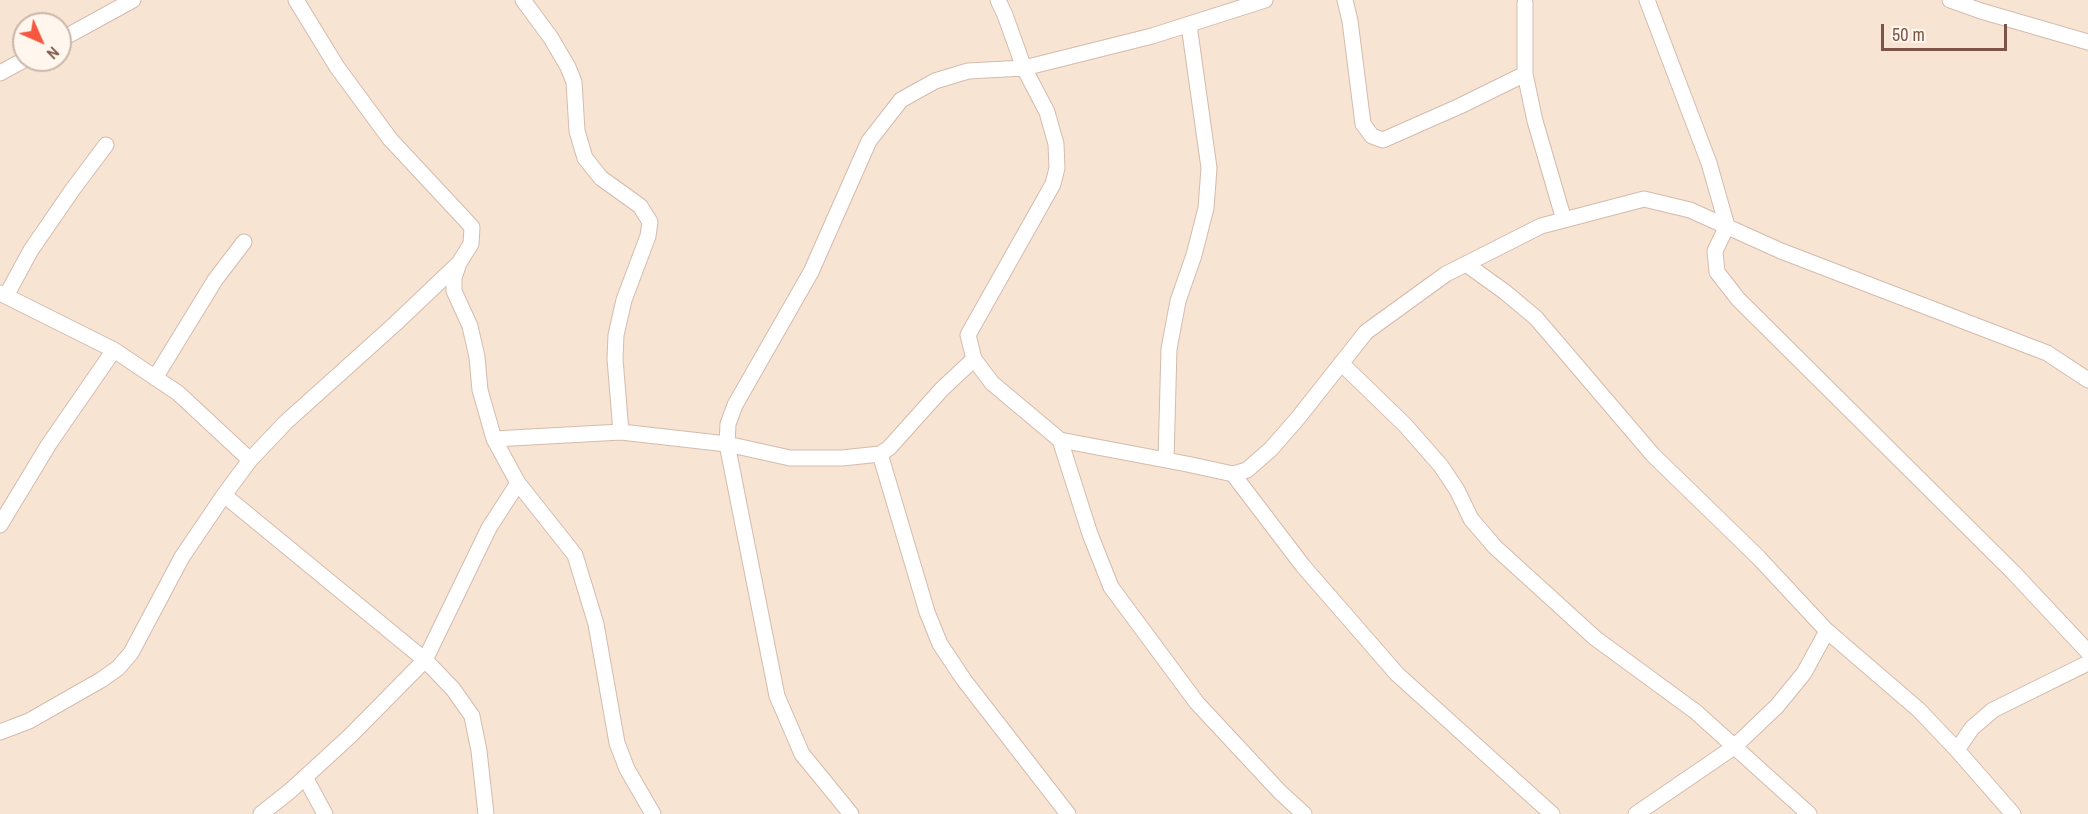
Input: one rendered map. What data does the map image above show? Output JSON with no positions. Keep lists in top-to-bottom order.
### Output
{
  "scale_bar": "50 m",
  "north": "bottom right"
}
